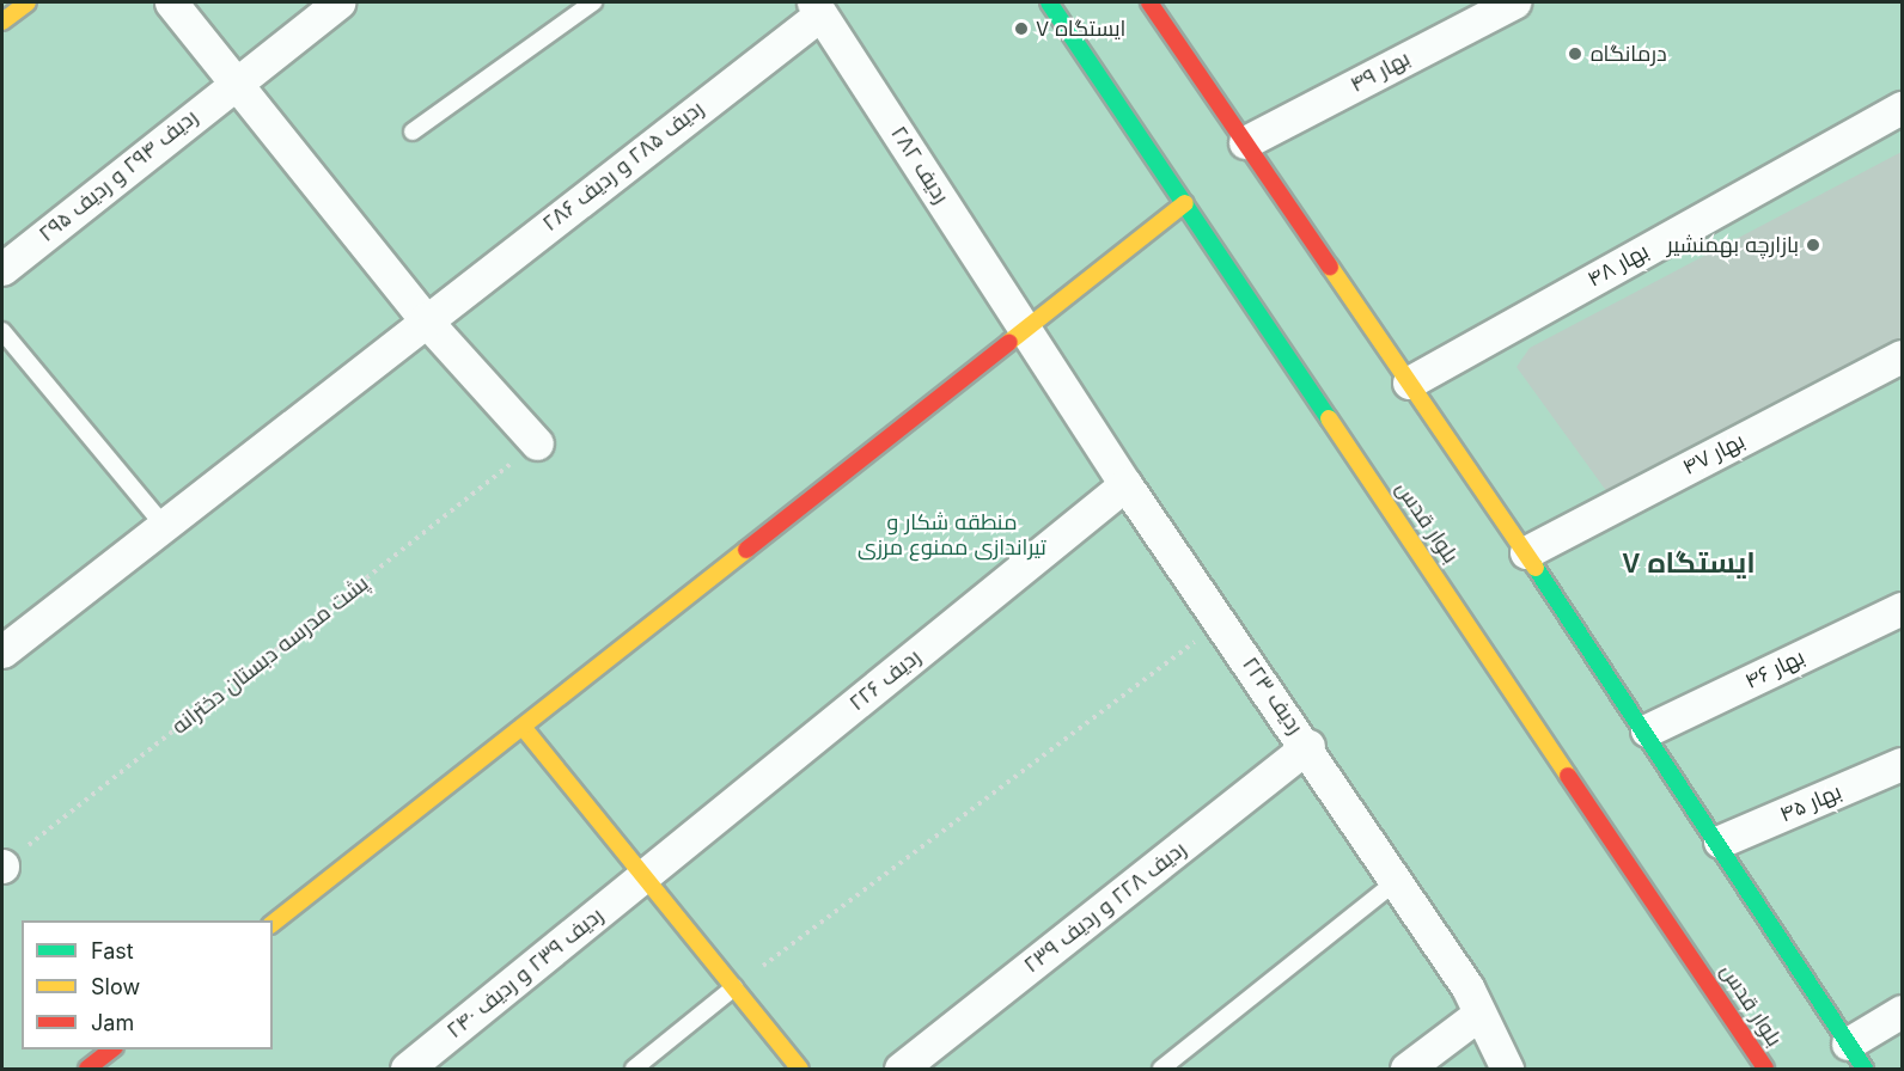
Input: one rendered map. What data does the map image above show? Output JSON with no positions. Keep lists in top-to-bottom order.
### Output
{
  "streets": {
    "main road": ["بلوار قدس"],
    "street": [
      "بهار ۴۹",
      "ردیف ۲۸۲",
      "ردیف ۲۸۵ و ردیف ۲۸۶",
      "ردیف ۲۹۴ و ردیف ۲۹۵",
      "بهار ۴۸",
      "بهار ۴۷",
      "بهار ۴۶",
      "ردیف ۲۲۶",
      "ردیف ۲۲۳",
      "بهار ۴۵",
      "ردیف ۲۲۸ و ردیف ۲۳۹",
      "ردیف ۲۳۹ و ردیف ۲۴۰"
    ],
    "path": ["پشت مدرسه دبستان دخترانه"]
  },
  "crossings": [
    ["ردیف ۲۸۲", "ردیف ۲۸۵ و ردیف ۲۸۶"],
    ["ردیف ۲۸۲", "ردیف ۲۲۳"],
    ["ردیف ۲۲۶", "ردیف ۲۲۳"],
    ["ردیف ۲۲۶", "ردیف ۲۳۹ و ردیف ۲۴۰"],
    ["ردیف ۲۲۳", "ردیف ۲۲۸ و ردیف ۲۳۹"]
  ],
  "districts": ["ایستگاه ۷"],
  "parks": ["منطقه شکار و تیراندازی ممنوع مرزی"],
  "places": ["ایستگاه ۷", "درمانگاه", "بازارچه بهمنشیر"],
  "legend": ["Fast", "Slow", "Jam"]
}
